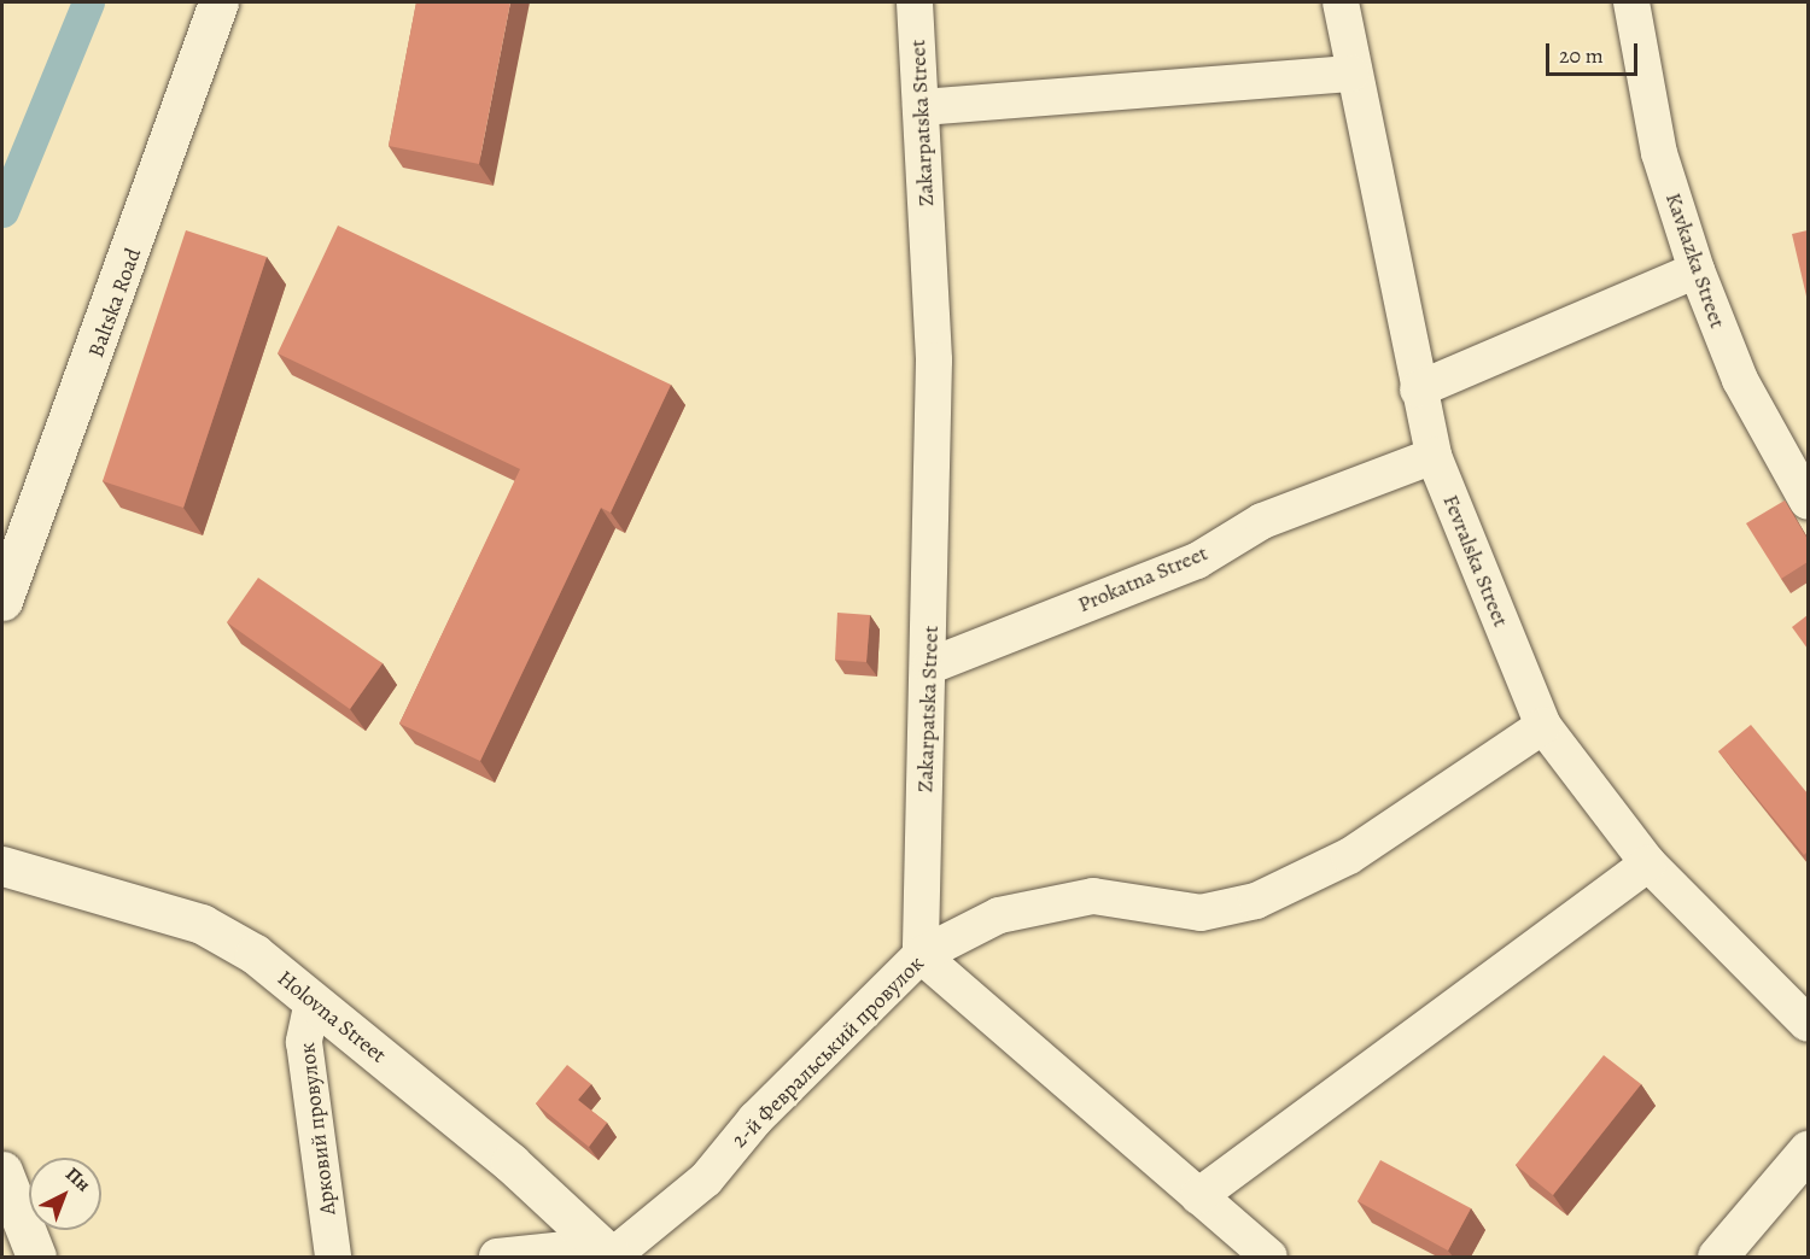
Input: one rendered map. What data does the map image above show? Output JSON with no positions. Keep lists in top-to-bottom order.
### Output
{
  "streets": {
    "street": [
      "Zakarpatska Street",
      "Kavkazka Street",
      "Baltska Road",
      "Fevralska Street",
      "Prokatna Street",
      "Holovna Street",
      "2-й Февральський провулок",
      "Арковий провулок"
    ]
  },
  "crossings": [
    ["Zakarpatska Street", "Prokatna Street"],
    ["Zakarpatska Street", "2-й Февральський провулок"],
    ["Fevralska Street", "Prokatna Street"],
    ["Fevralska Street", "2-й Февральський провулок"],
    ["Holovna Street", "2-й Февральський провулок"],
    ["Holovna Street", "Арковий провулок"]
  ],
  "scale_bar": "20 m",
  "north": "top right"
}
